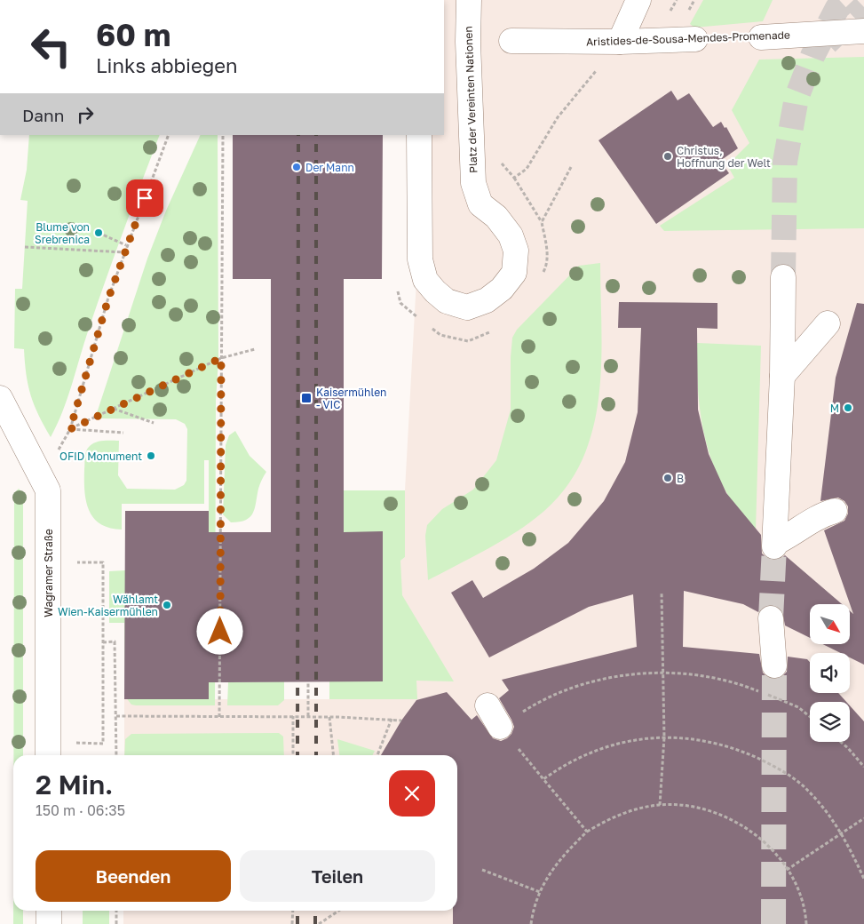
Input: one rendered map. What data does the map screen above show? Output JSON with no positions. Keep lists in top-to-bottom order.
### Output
{
  "streets": {
    "street": ["Aristides-de-Sousa-Mendes-Promenade", "Platz der Vereinten Nationen", "Wagramer Straße"]
  },
  "places": {
    "other": [
      "Christus, Hoffnung der Welt",
      "Der Mann",
      "Blume von Srebrenica",
      "M",
      "OFID Monument",
      "B",
      "Wählamt Wien-Kaisermühlen"
    ],
    "transit": ["Kaisermühlen - VIC"]
  },
  "north": "bottom right",
  "page": {
    "turn": ["60 m", "Links abbiegen"],
    "then": "Dann",
    "heading": ["2 Min.", "150 m · 06:35"],
    "buttons": ["Beenden", "Teilen"]
  }
}
